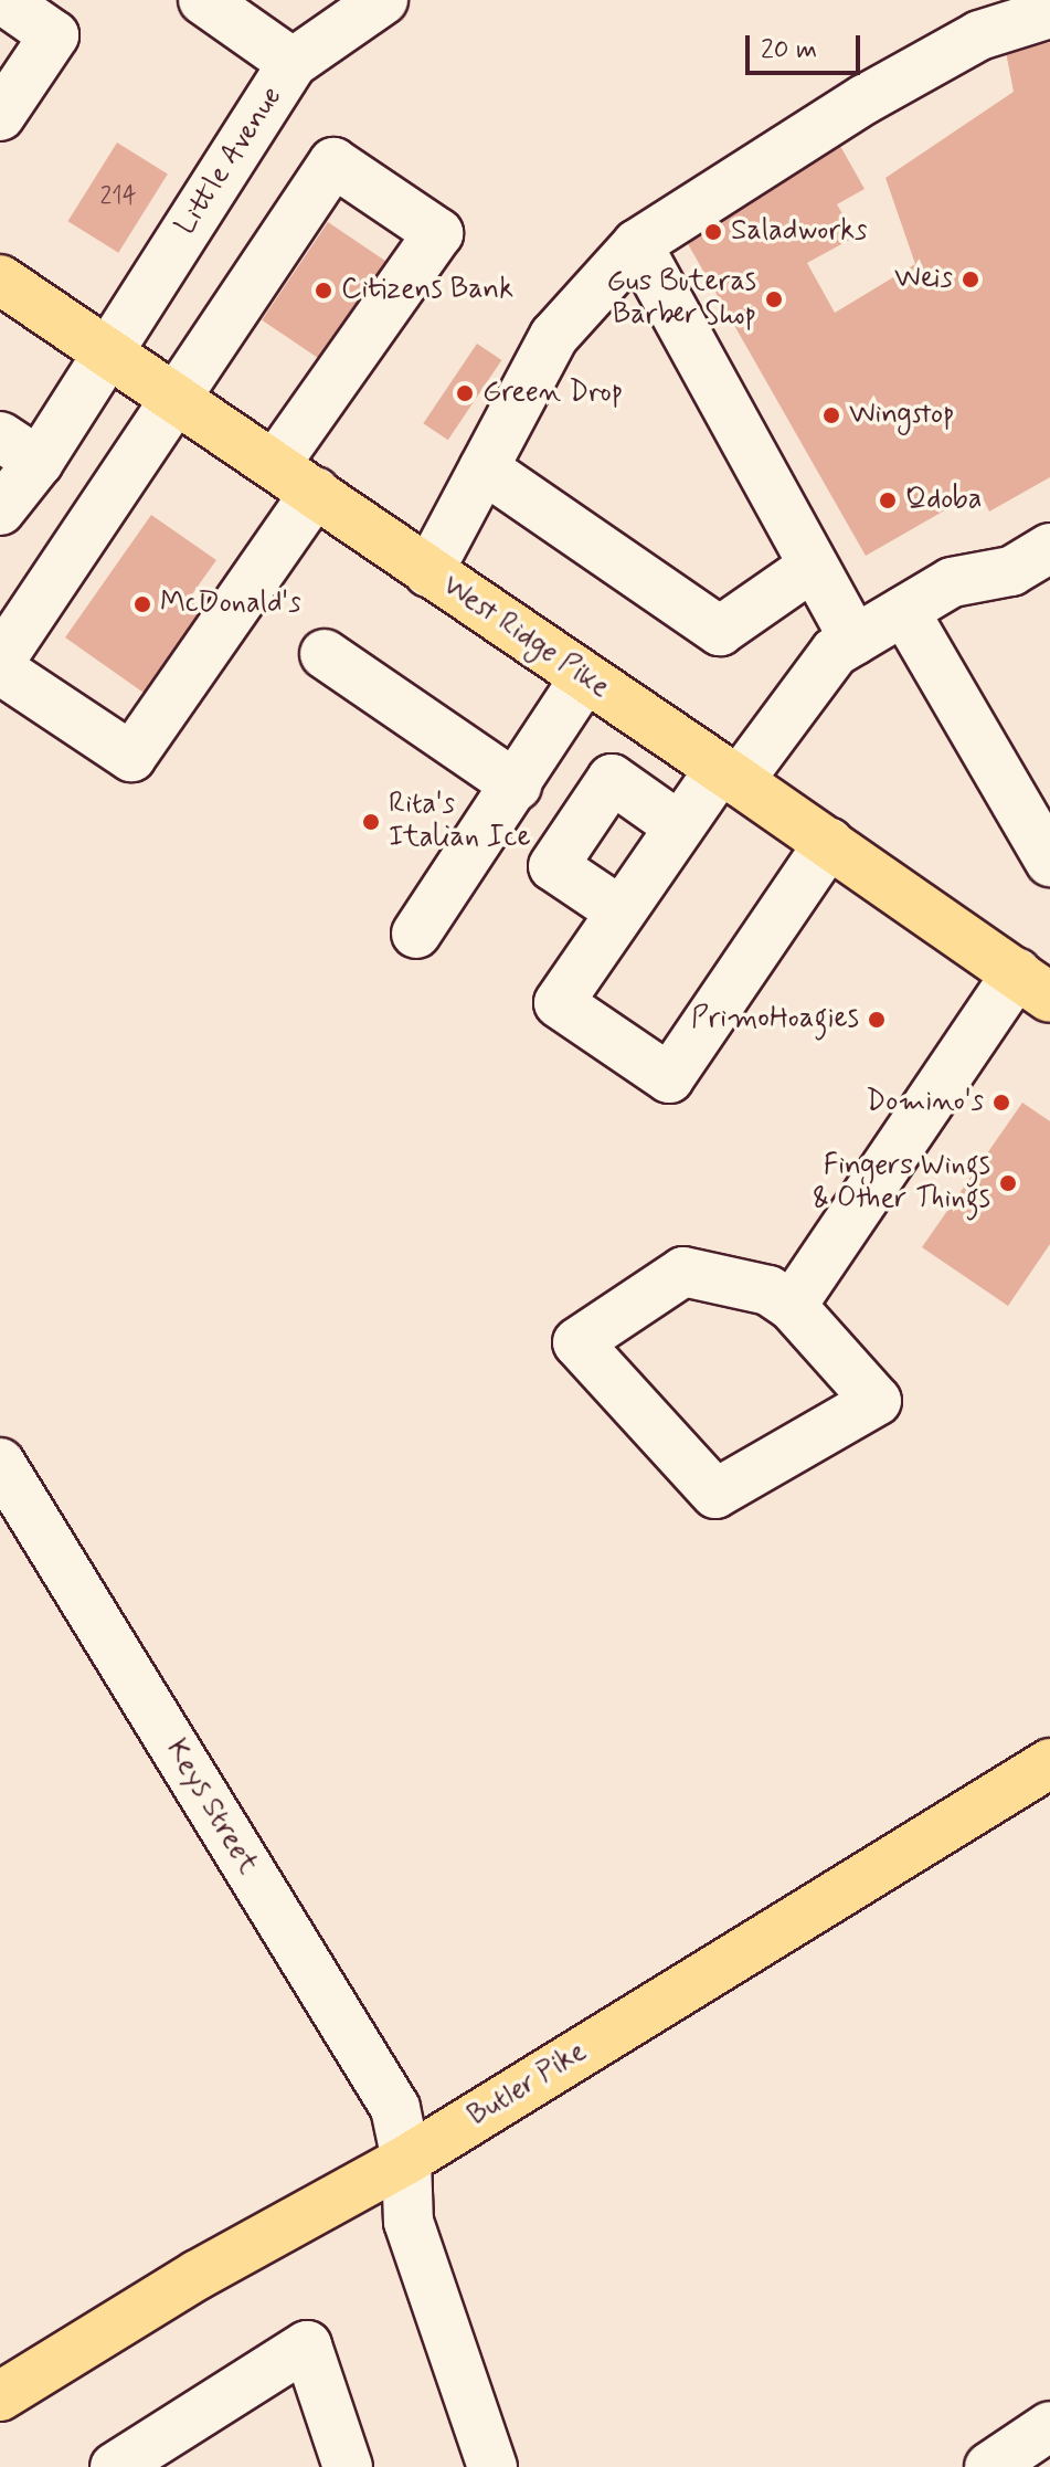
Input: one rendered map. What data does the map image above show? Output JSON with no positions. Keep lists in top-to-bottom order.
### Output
{
  "streets": {
    "main road": ["West Ridge Pike", "Butler Pike"],
    "street": ["Little Avenue", "Keys Street"]
  },
  "crossings": [
    ["Little Avenue", "West Ridge Pike"],
    ["Keys Street", "Butler Pike"]
  ],
  "places": [
    "Saladworks",
    "Weis",
    "Citizens Bank",
    "Gus Buteras Barber Shop",
    "Green Drop",
    "Wingstop",
    "Qdoba",
    "McDonald's",
    "Rita's Italian Ice",
    "PrimoHoagies",
    "Domino's",
    "Fingers Wings & Other Things"
  ],
  "house_numbers": ["214"],
  "scale_bar": "20 m"
}
